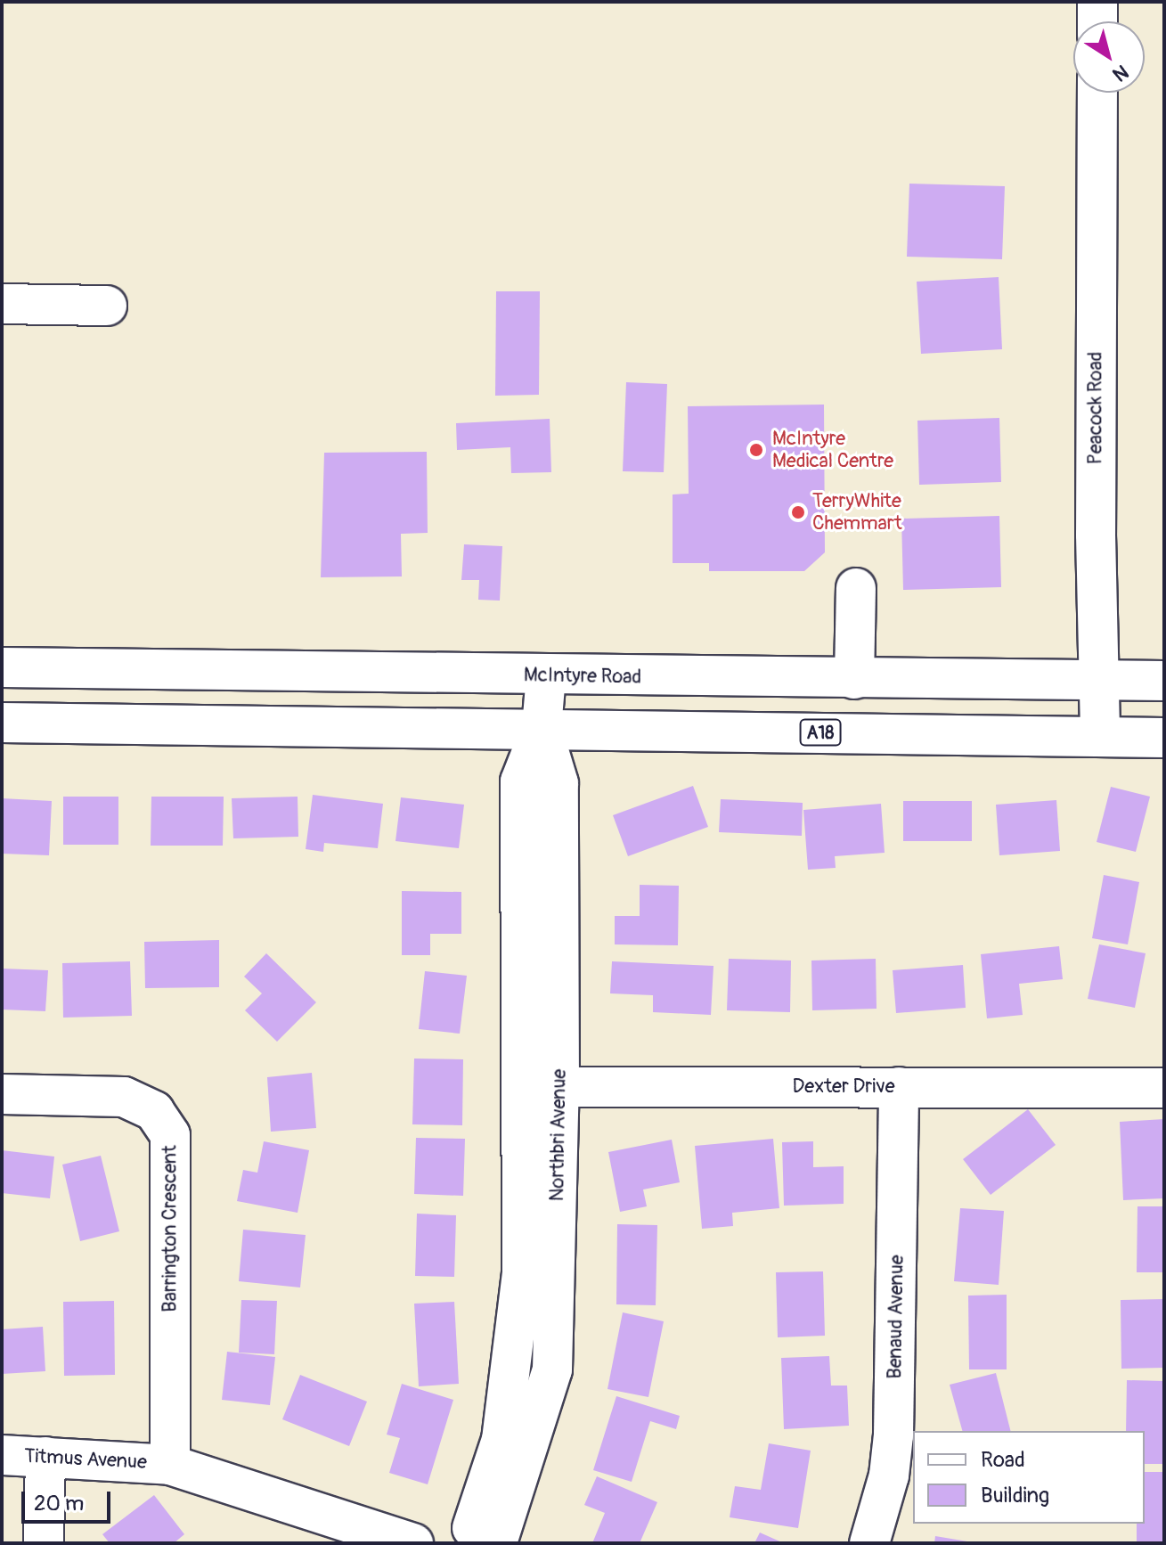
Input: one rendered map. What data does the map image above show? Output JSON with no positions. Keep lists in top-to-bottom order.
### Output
{
  "streets": {
    "street": [
      "Peacock Road",
      "McIntyre Road",
      "A18",
      "Dexter Drive",
      "Northbri Avenue",
      "Barrington Crescent",
      "Benaud Avenue",
      "Titmus Avenue"
    ]
  },
  "crossings": [
    ["Peacock Road", "McIntyre Road"],
    ["Peacock Road", "A18"],
    ["McIntyre Road", "Northbri Avenue"],
    ["A18", "Northbri Avenue"],
    ["Dexter Drive", "Northbri Avenue"],
    ["Dexter Drive", "Benaud Avenue"],
    ["Barrington Crescent", "Titmus Avenue"]
  ],
  "places": ["McIntyre Medical Centre", "TerryWhite Chemmart"],
  "legend": ["Road", "Building"],
  "scale_bar": "20 m",
  "north": "bottom right"
}
